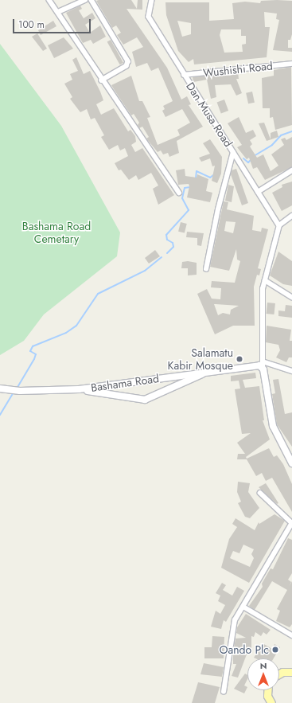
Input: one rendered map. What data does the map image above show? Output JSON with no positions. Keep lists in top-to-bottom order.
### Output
{
  "streets": {
    "street": ["Wushishi Road", "Dan Musa Road", "Bashama Road"]
  },
  "crossings": [
    ["Wushishi Road", "Dan Musa Road"]
  ],
  "parks": ["Bashama Road Cemetary"],
  "places": ["Salamatu Kabir Mosque", "Oando Plc"],
  "scale_bar": "100 m",
  "north": "top"
}
